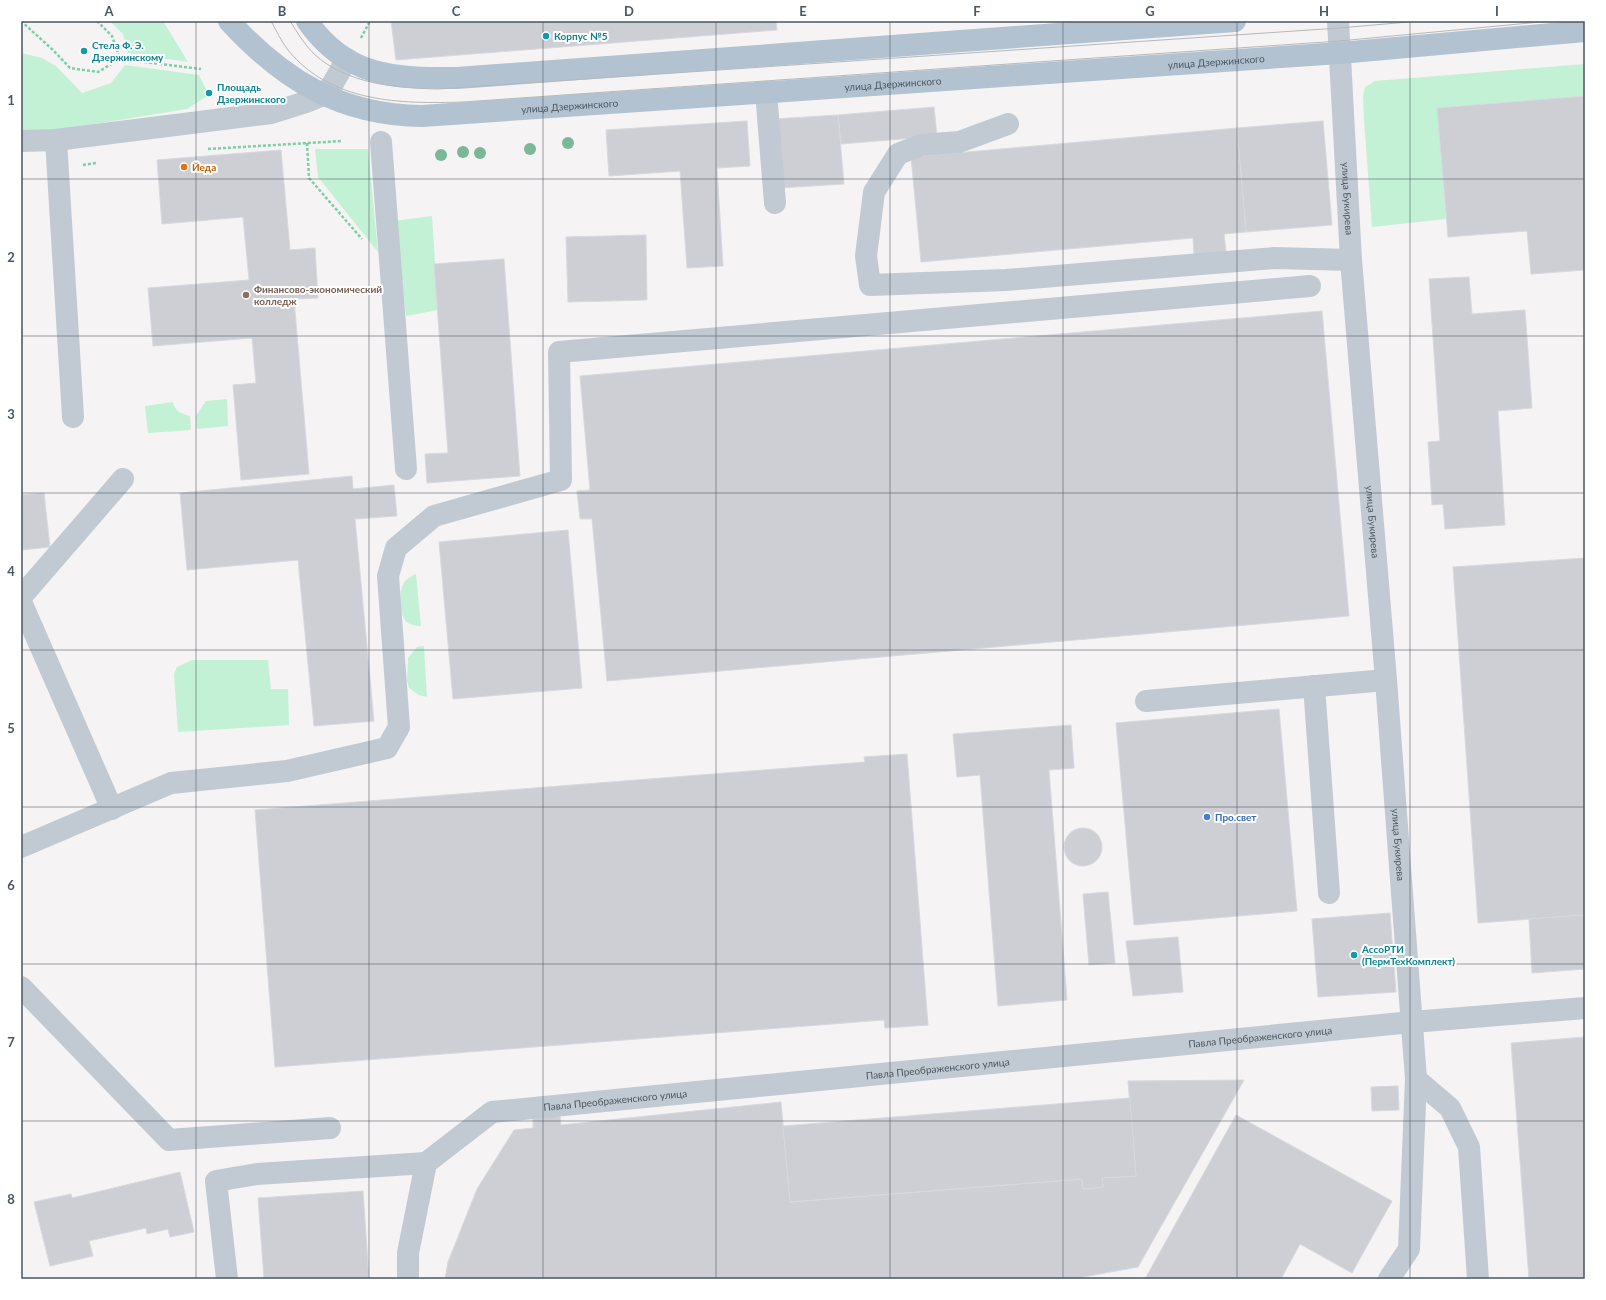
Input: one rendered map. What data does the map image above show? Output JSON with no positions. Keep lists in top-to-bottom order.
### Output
{
  "streets": {
    "main road": ["улица Дзержинского"],
    "street": ["улица Букирева", "Павла Преображенского улица"]
  },
  "crossings": [
    ["улица Дзержинского", "улица Букирева"],
    ["улица Букирева", "Павла Преображенского улица"]
  ],
  "places": [
    "Корпус №5",
    "Стела Ф. Э. Дзержинскому",
    "Площадь Дзержинского",
    "Йеда",
    "Финансово-экономический колледж",
    "Про.свет",
    "АссоРТИ (ПермТехКомплект)"
  ],
  "grid": {
    "columns": [
      "A",
      "B",
      "C",
      "D",
      "E",
      "F",
      "G",
      "H",
      "I"
    ],
    "rows": [
      "1",
      "2",
      "3",
      "4",
      "5",
      "6",
      "7",
      "8"
    ]
  }
}
